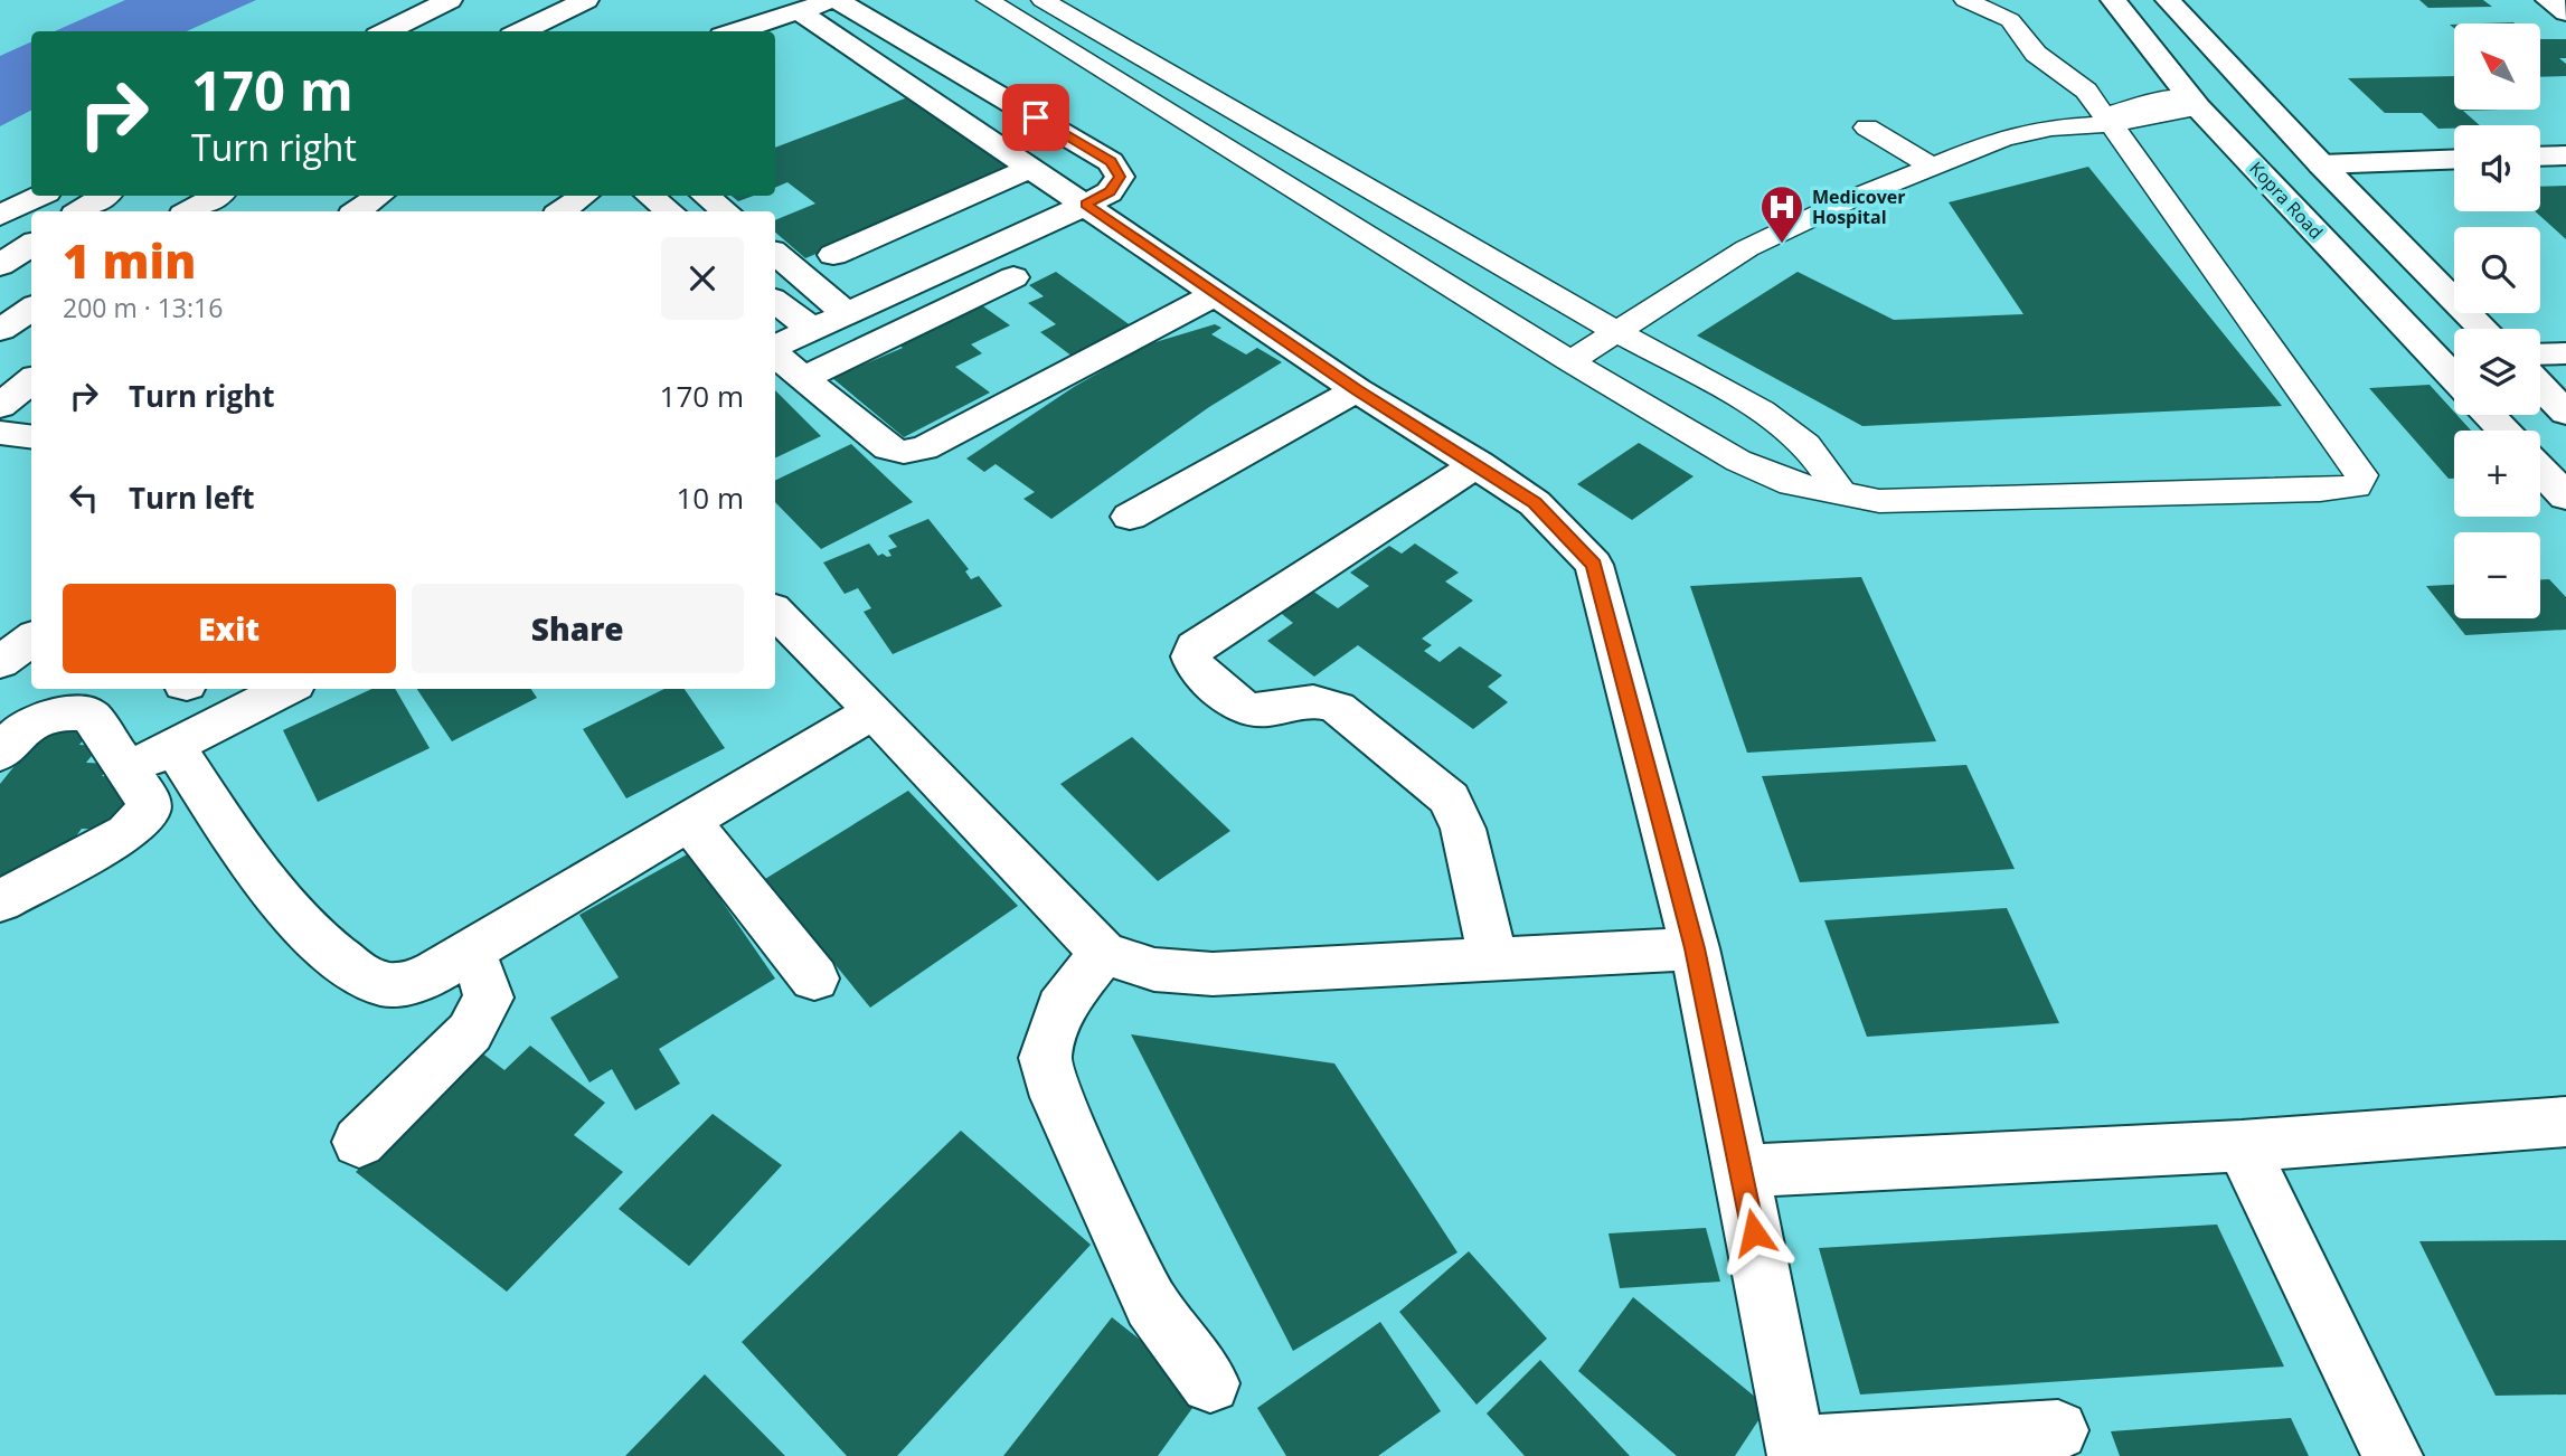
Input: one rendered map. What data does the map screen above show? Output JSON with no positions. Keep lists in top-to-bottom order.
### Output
{
  "streets": {
    "main road": ["Kopra Road"]
  },
  "places": {
    "hospital": ["Medicover Hospital"]
  },
  "north": "top left",
  "page": {
    "map_buttons": ["+", "−"],
    "turn": ["170 m", "Turn right"],
    "heading": ["1 min", "200 m · 13:16"],
    "list": [
      {
        "name": "Turn right",
        "value": "170 m"
      },
      {
        "name": "Turn left",
        "value": "10 m"
      }
    ],
    "buttons": ["Exit", "Share"]
  }
}
